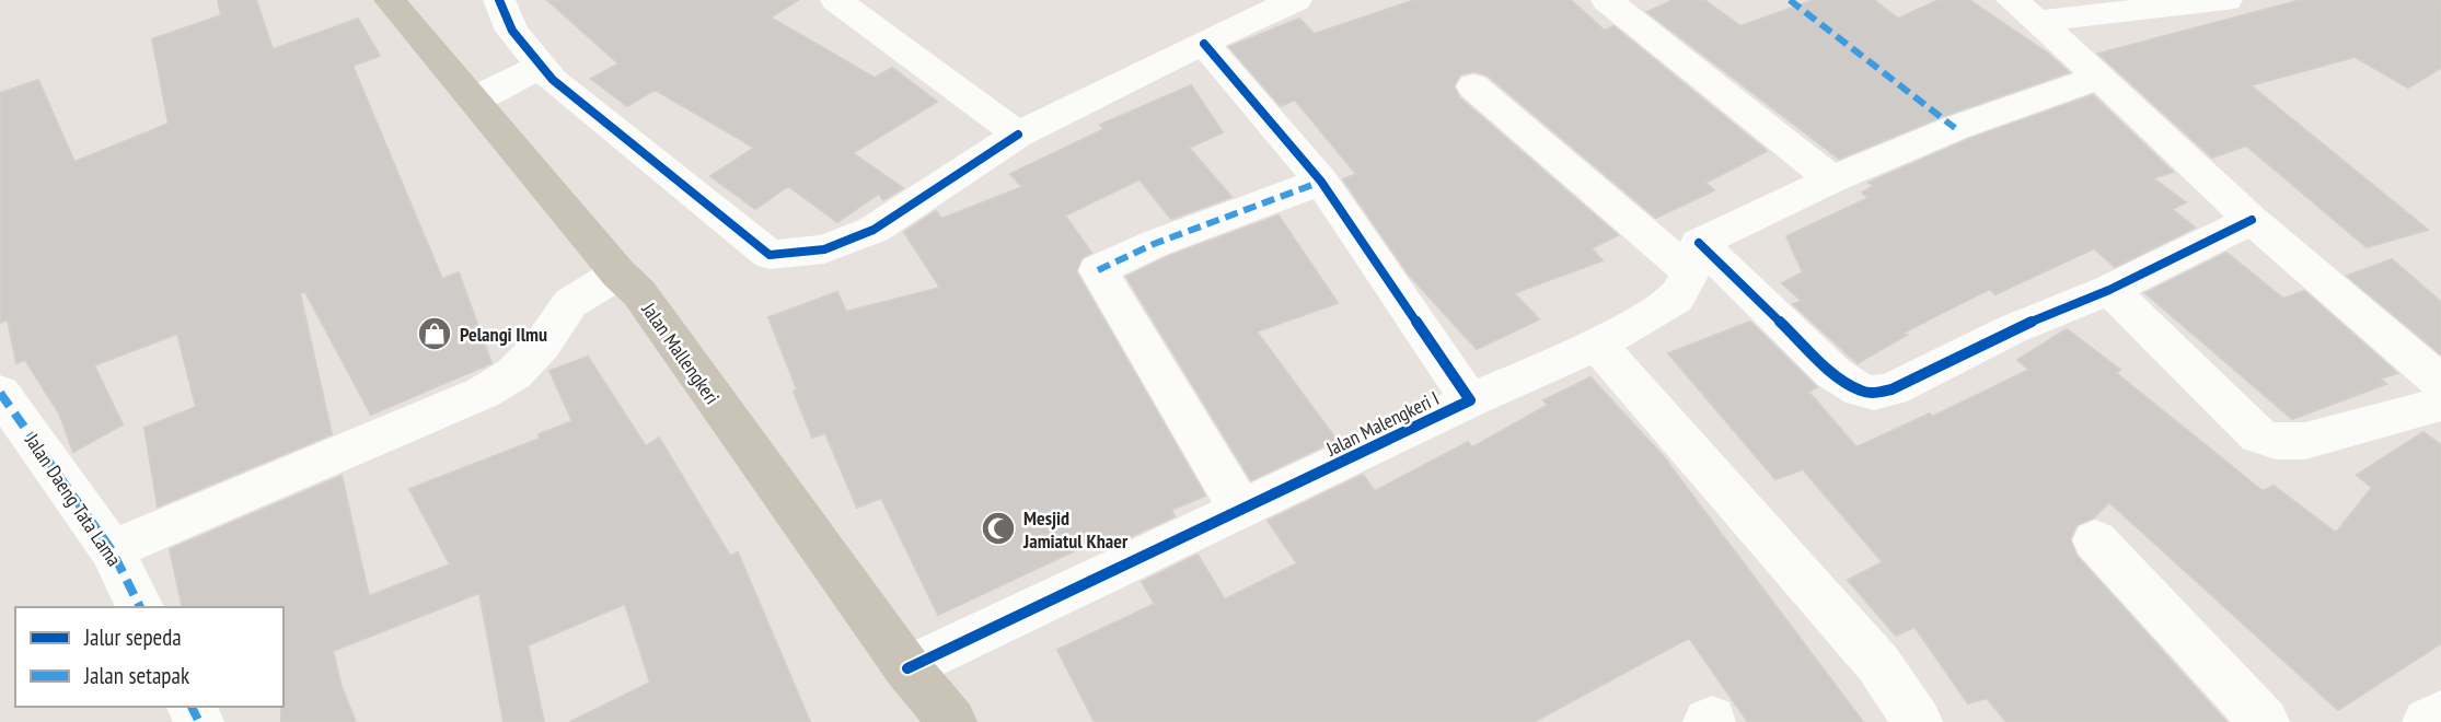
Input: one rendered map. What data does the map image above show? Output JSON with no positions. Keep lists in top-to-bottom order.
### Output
{
  "streets": {
    "main road": ["Jalan Mallengkeri"],
    "street": ["Jalan Malengkeri I", "Jalan Daeng Tata Lama"]
  },
  "crossings": [
    ["Jalan Mallengkeri", "Jalan Malengkeri I"]
  ],
  "places": {
    "shop": ["Pelangi Ilmu"],
    "mosque": ["Mesjid Jamiatul Khaer"]
  },
  "legend": ["Jalur sepeda", "Jalan setapak"]
}
